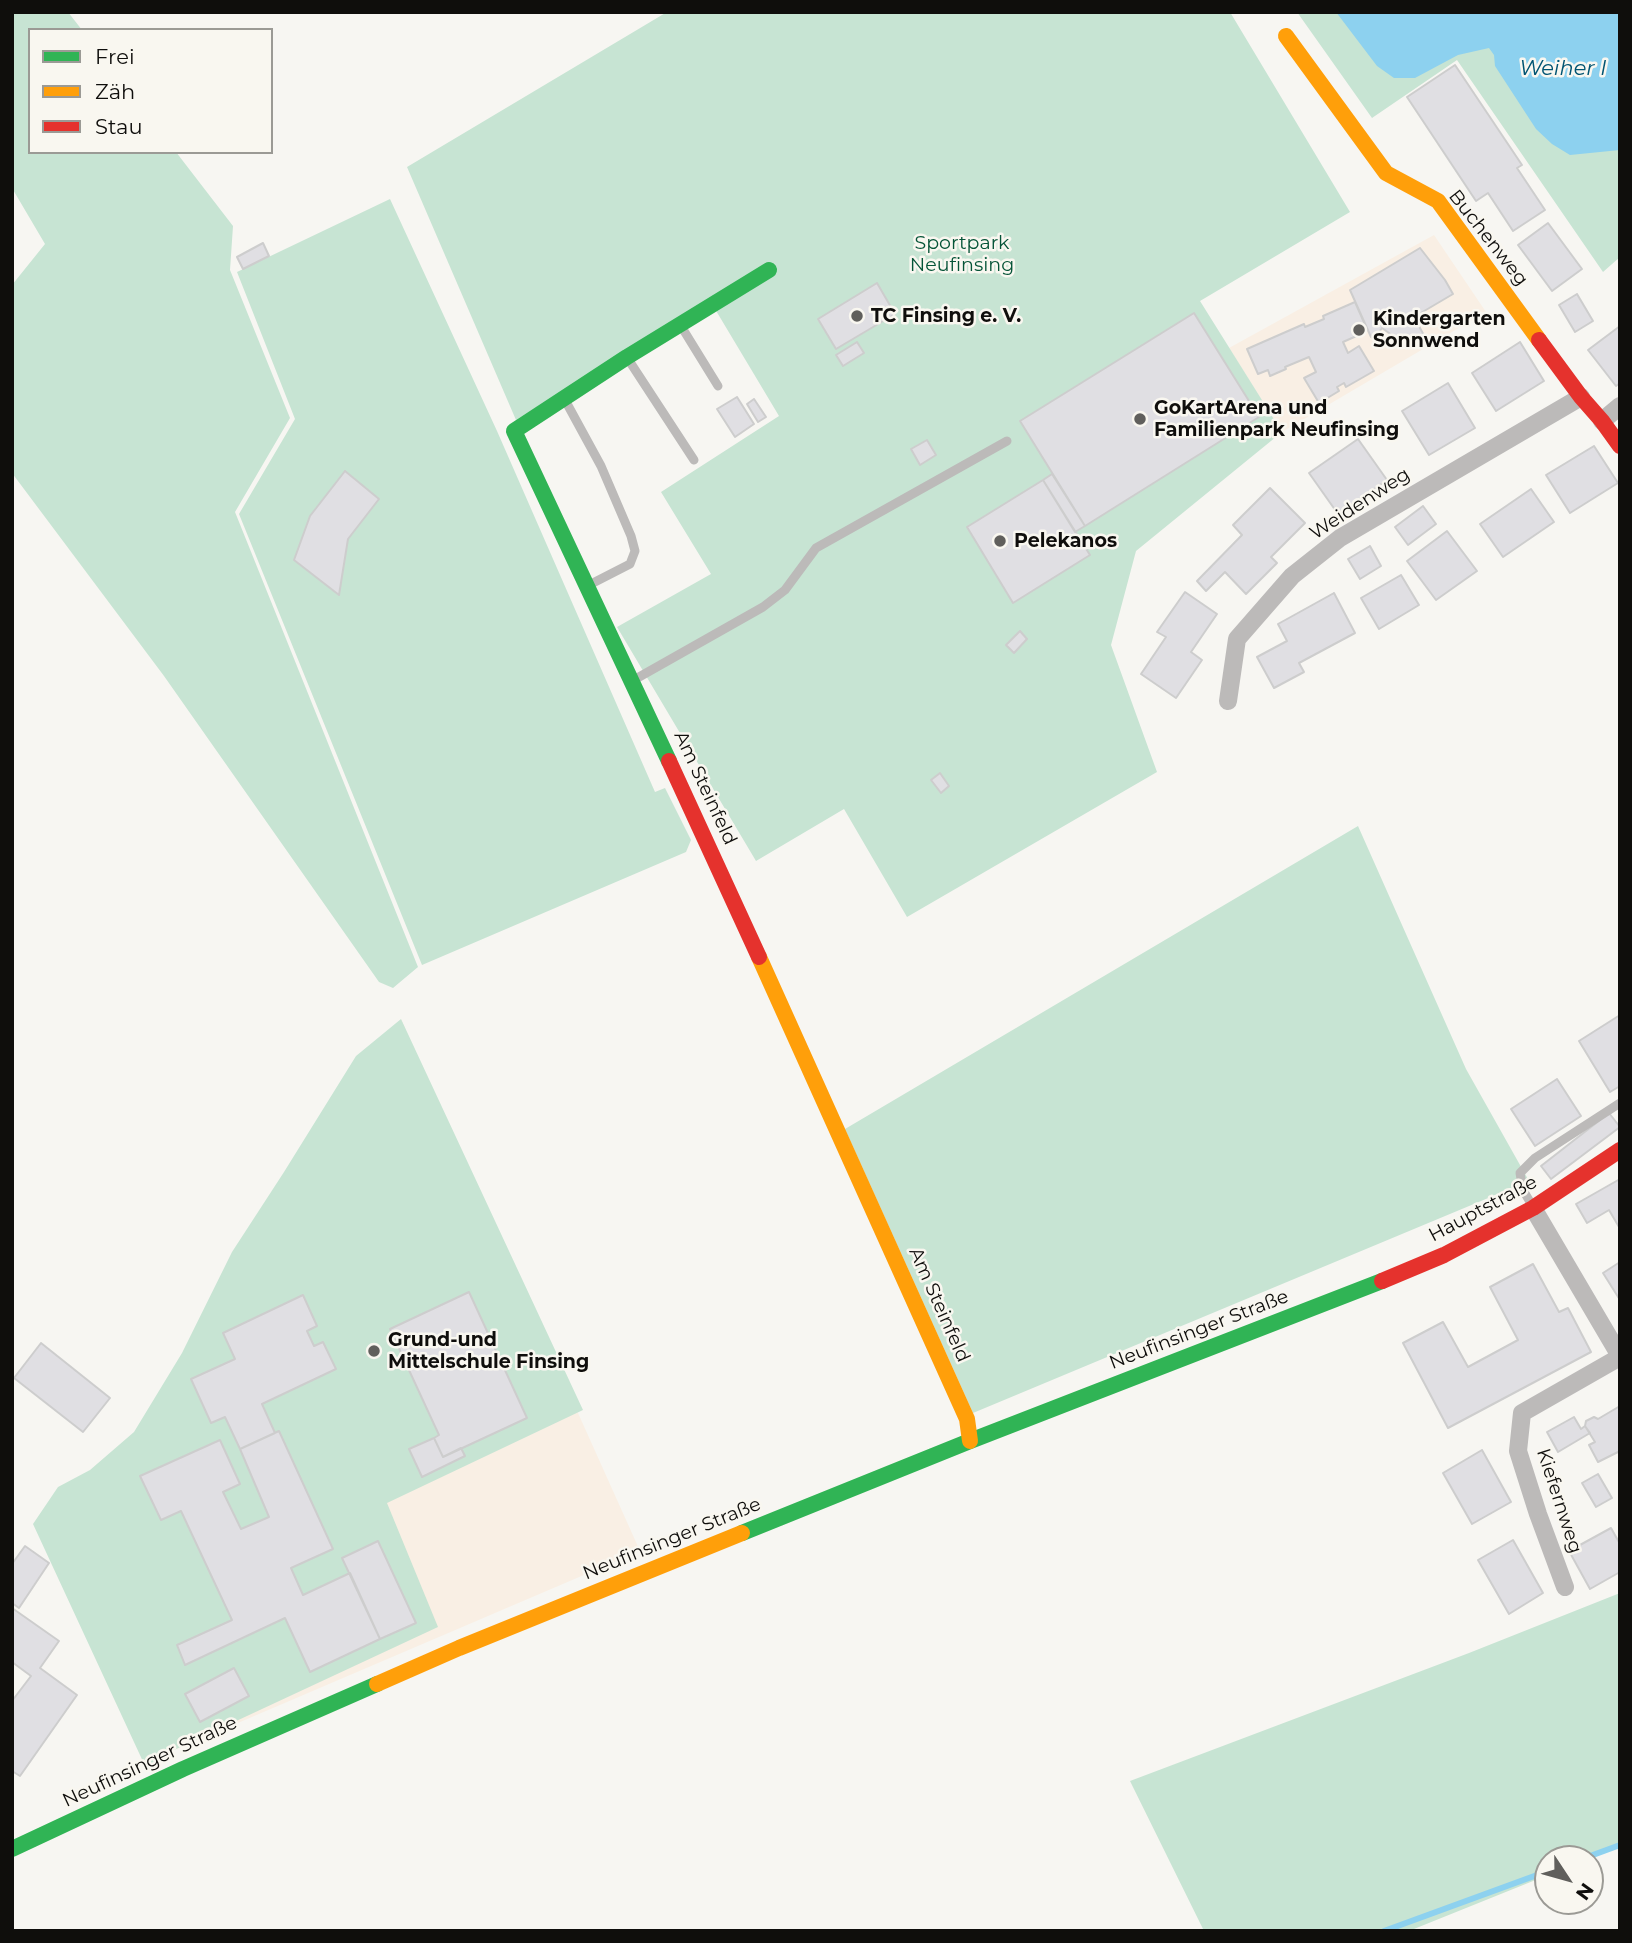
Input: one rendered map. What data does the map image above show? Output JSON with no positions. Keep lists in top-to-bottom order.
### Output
{
  "streets": {
    "street": [
      "Buchenweg",
      "Weidenweg",
      "Am Steinfeld",
      "Hauptstraße",
      "Neufinsinger Straße",
      "Kiefernweg"
    ]
  },
  "crossings": [
    ["Buchenweg", "Weidenweg"],
    ["Am Steinfeld", "Neufinsinger Straße"],
    ["Hauptstraße", "Neufinsinger Straße"]
  ],
  "water": ["Weiher I"],
  "parks": ["Sportpark Neufinsing"],
  "places": [
    "TC Finsing e. V.",
    "Kindergarten Sonnwend",
    "GoKartArena und Familienpark Neufinsing",
    "Pelekanos",
    "Grund-und Mittelschule Finsing"
  ],
  "legend": ["Frei", "Zäh", "Stau"],
  "north": "bottom right"
}
